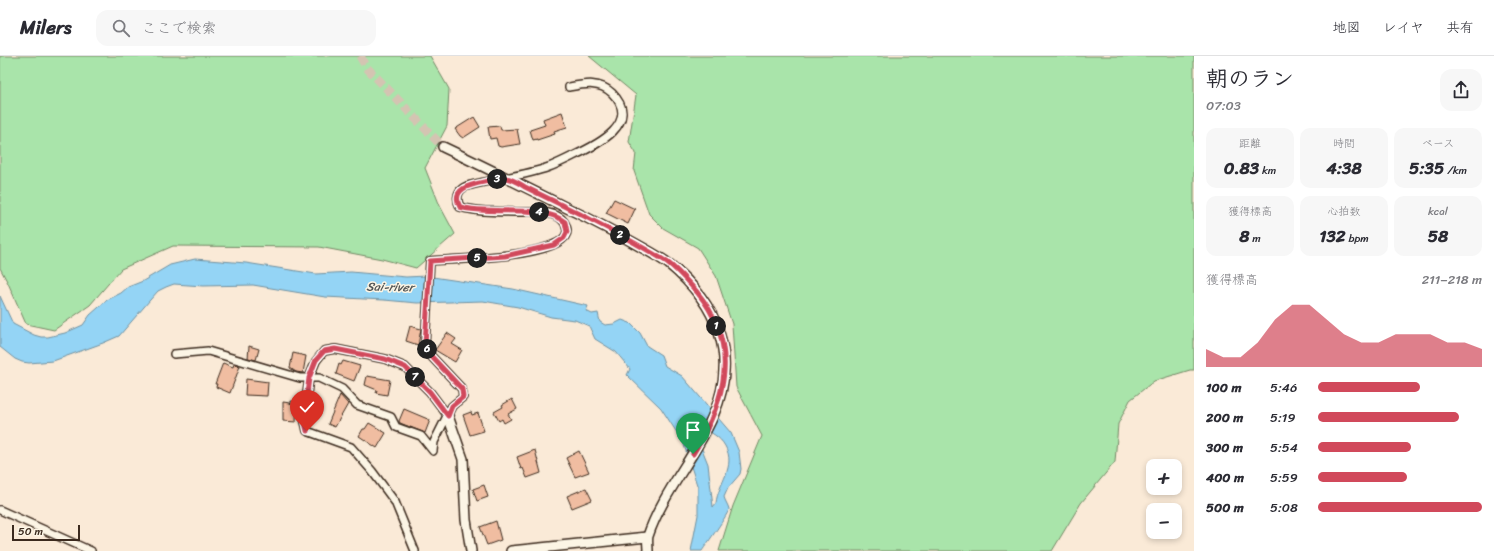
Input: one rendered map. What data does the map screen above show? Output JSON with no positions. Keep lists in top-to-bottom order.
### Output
{
  "water": ["Sai-river"],
  "scale_bar": "50 m",
  "page": {
    "header": "Milers",
    "search": "ここで検索",
    "nav": ["地図", "レイヤ", "共有"],
    "heading": ["朝のラン", "07:03"],
    "stats": [
      ["距離", "0.83 km"],
      ["時間", "4:38"],
      ["ペース", "5:35 /km"],
      ["獲得標高", "8 m"],
      ["心拍数", "132 bpm"],
      ["kcal", "58"]
    ],
    "pins": [
      "3",
      "4",
      "2",
      "5",
      "1",
      "6",
      "7"
    ],
    "chart": ["獲得標高", "211–218 m"],
    "list": [
      {
        "name": "100 m",
        "note": "5:46"
      },
      {
        "name": "200 m",
        "note": "5:19"
      },
      {
        "name": "300 m",
        "note": "5:54"
      },
      {
        "name": "400 m",
        "note": "5:59"
      },
      {
        "name": "500 m",
        "note": "5:08"
      }
    ],
    "map_buttons": ["+", "−"],
    "scale": "50 m"
  }
}
